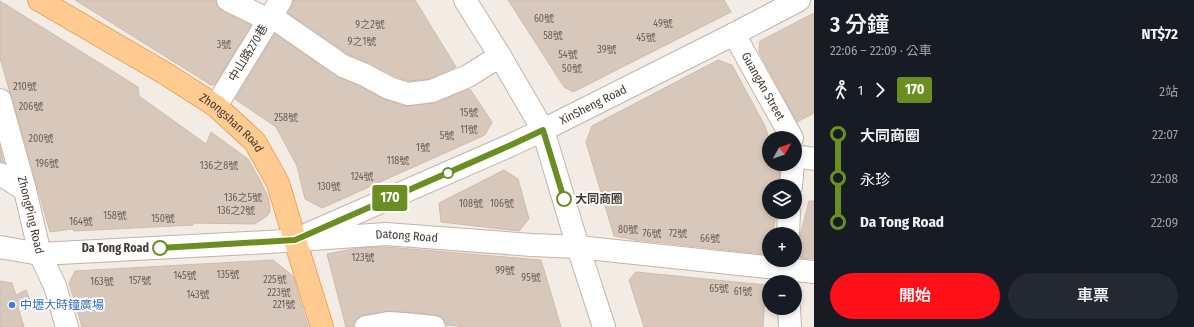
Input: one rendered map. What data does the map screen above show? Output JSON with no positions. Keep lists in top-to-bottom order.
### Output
{
  "streets": {
    "main road": ["Zhongshan Road"],
    "street": [
      "中山路270巷",
      "GuangAn Street",
      "XinSheng Road",
      "ZhongPing Road",
      "Datong Road"
    ]
  },
  "crossings": [
    ["中山路270巷", "Zhongshan Road"],
    ["GuangAn Street", "XinSheng Road"],
    ["XinSheng Road", "Zhongshan Road"],
    ["XinSheng Road", "Datong Road"],
    ["Zhongshan Road", "Datong Road"],
    ["ZhongPing Road", "Datong Road"]
  ],
  "places": ["大同商圈", "Da Tong Road", "中壢大時鐘廣場"],
  "lines": ["bus line 170"],
  "house_numbers": [
    "60號",
    "49號",
    "9之2號",
    "58號",
    "45號",
    "9之1號",
    "3號",
    "39號",
    "54號",
    "50號",
    "210號",
    "206號",
    "15號",
    "258號",
    "11號",
    "5號",
    "200號",
    "1號",
    "118號",
    "196號",
    "136之8號",
    "124號",
    "130號",
    "136之5號",
    "108號",
    "106號",
    "136之2號",
    "158號",
    "150號",
    "164號",
    "80號",
    "76號",
    "72號",
    "66號",
    "123號",
    "99號",
    "135號",
    "145號",
    "95號",
    "225號",
    "157號",
    "163號",
    "65號",
    "61號",
    "223號",
    "143號",
    "221號"
  ],
  "north": "top right",
  "page": {
    "on_map": "170",
    "heading": ["3 分鐘", "22:06 – 22:09 · 公車", "NT$72"],
    "legs": ["1", "170", "2站"],
    "list": [
      {
        "name": "大同商圈",
        "value": "22:07"
      },
      {
        "name": "永珍",
        "value": "22:08"
      },
      {
        "name": "Da Tong Road",
        "value": "22:09"
      }
    ],
    "map_buttons": ["+", "−"],
    "buttons": ["開始", "車票"]
  }
}
